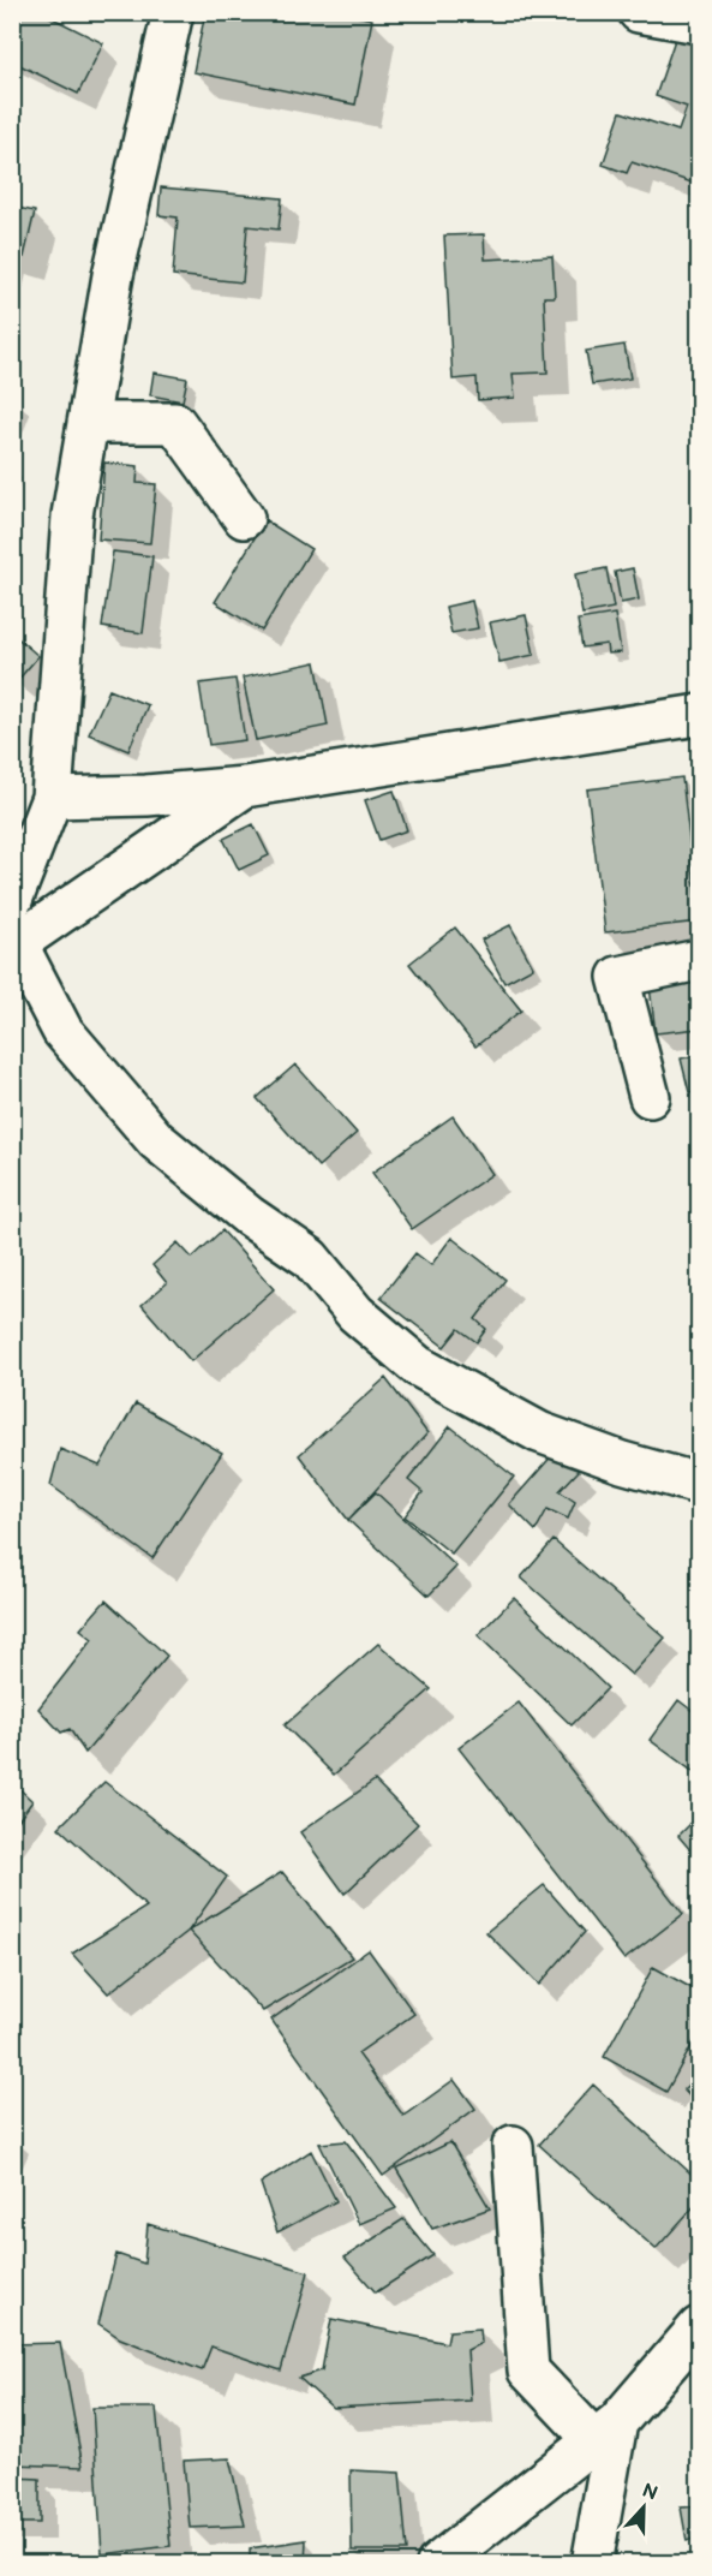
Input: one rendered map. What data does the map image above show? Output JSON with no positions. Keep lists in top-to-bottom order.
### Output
{
  "north": "top"
}
